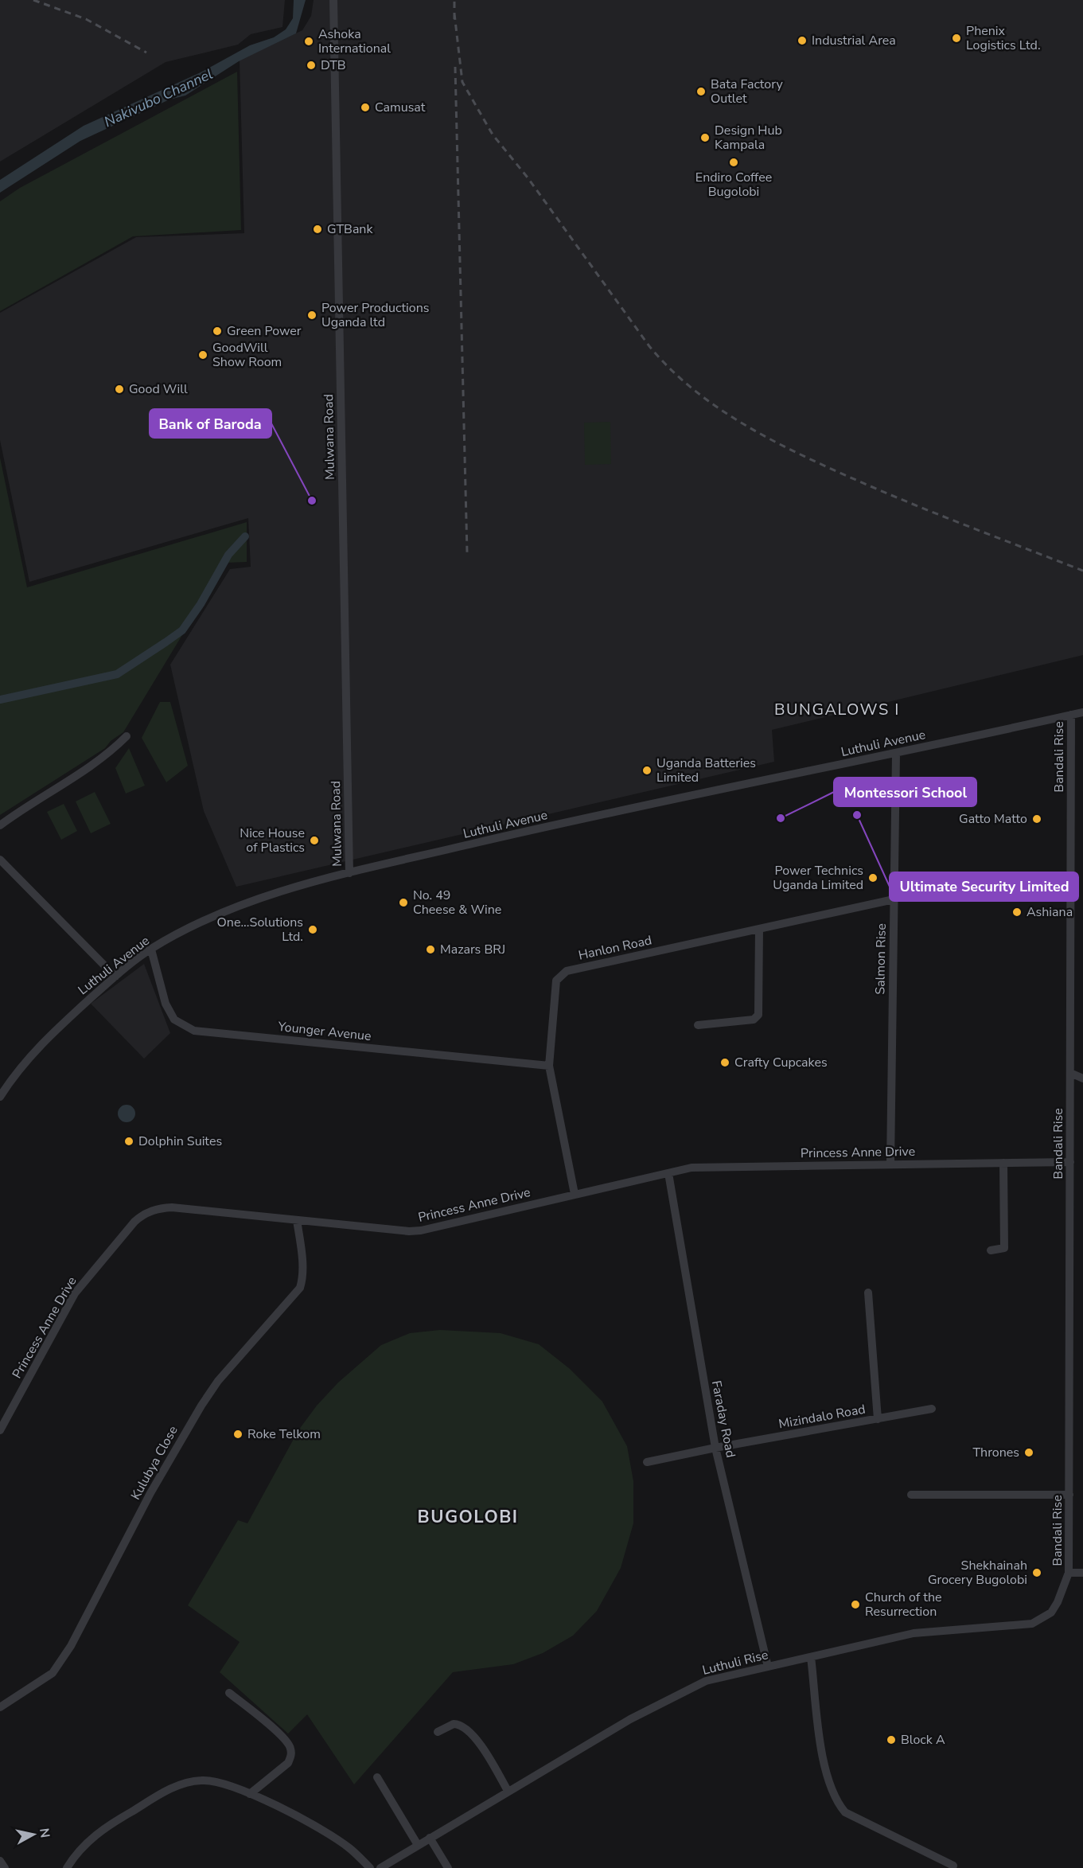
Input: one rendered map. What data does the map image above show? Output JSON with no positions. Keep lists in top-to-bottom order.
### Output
{
  "streets": {
    "street": [
      "Mulwana Road",
      "Luthuli Avenue",
      "Bandali Rise",
      "Hanlon Road",
      "Salmon Rise",
      "Younger Avenue",
      "Princess Anne Drive",
      "Mizindalo Road",
      "Faraday Road",
      "Kulubya Close",
      "Luthuli Rise"
    ]
  },
  "crossings": [
    ["Mulwana Road", "Luthuli Avenue"],
    ["Luthuli Avenue", "Bandali Rise"],
    ["Luthuli Avenue", "Salmon Rise"],
    ["Luthuli Avenue", "Younger Avenue"],
    ["Bandali Rise", "Princess Anne Drive"],
    ["Bandali Rise", "Luthuli Rise"],
    ["Hanlon Road", "Salmon Rise"],
    ["Hanlon Road", "Younger Avenue"],
    ["Hanlon Road", "Princess Anne Drive"],
    ["Salmon Rise", "Princess Anne Drive"],
    ["Princess Anne Drive", "Faraday Road"],
    ["Princess Anne Drive", "Kulubya Close"],
    ["Mizindalo Road", "Faraday Road"],
    ["Faraday Road", "Luthuli Rise"]
  ],
  "districts": ["BUNGALOWS I", "BUGOLOBI"],
  "water": ["Nakivubo Channel"],
  "places": [
    "Phenix Logistics Ltd.",
    "Industrial Area",
    "Ashoka International",
    "DTB",
    "Bata Factory Outlet",
    "Camusat",
    "Design Hub Kampala",
    "Endiro Coffee Bugolobi",
    "GTBank",
    "Power Productions Uganda ltd",
    "Green Power",
    "GoodWill Show Room",
    "Good Will",
    "Bank of Baroda",
    "Uganda Batteries Limited",
    "Ultimate Security Limited",
    "Montessori School",
    "Gatto Matto",
    "Nice House of Plastics",
    "Power Technics Uganda Limited",
    "No. 49 Cheese & Wine",
    "Ashiana",
    "One...Solutions Ltd.",
    "Mazars BRJ",
    "Crafty Cupcakes",
    "Dolphin Suites",
    "Roke Telkom",
    "Thrones",
    "Shekhainah Grocery Bugolobi",
    "Church of the Resurrection",
    "Block A"
  ],
  "north": "right"
}
